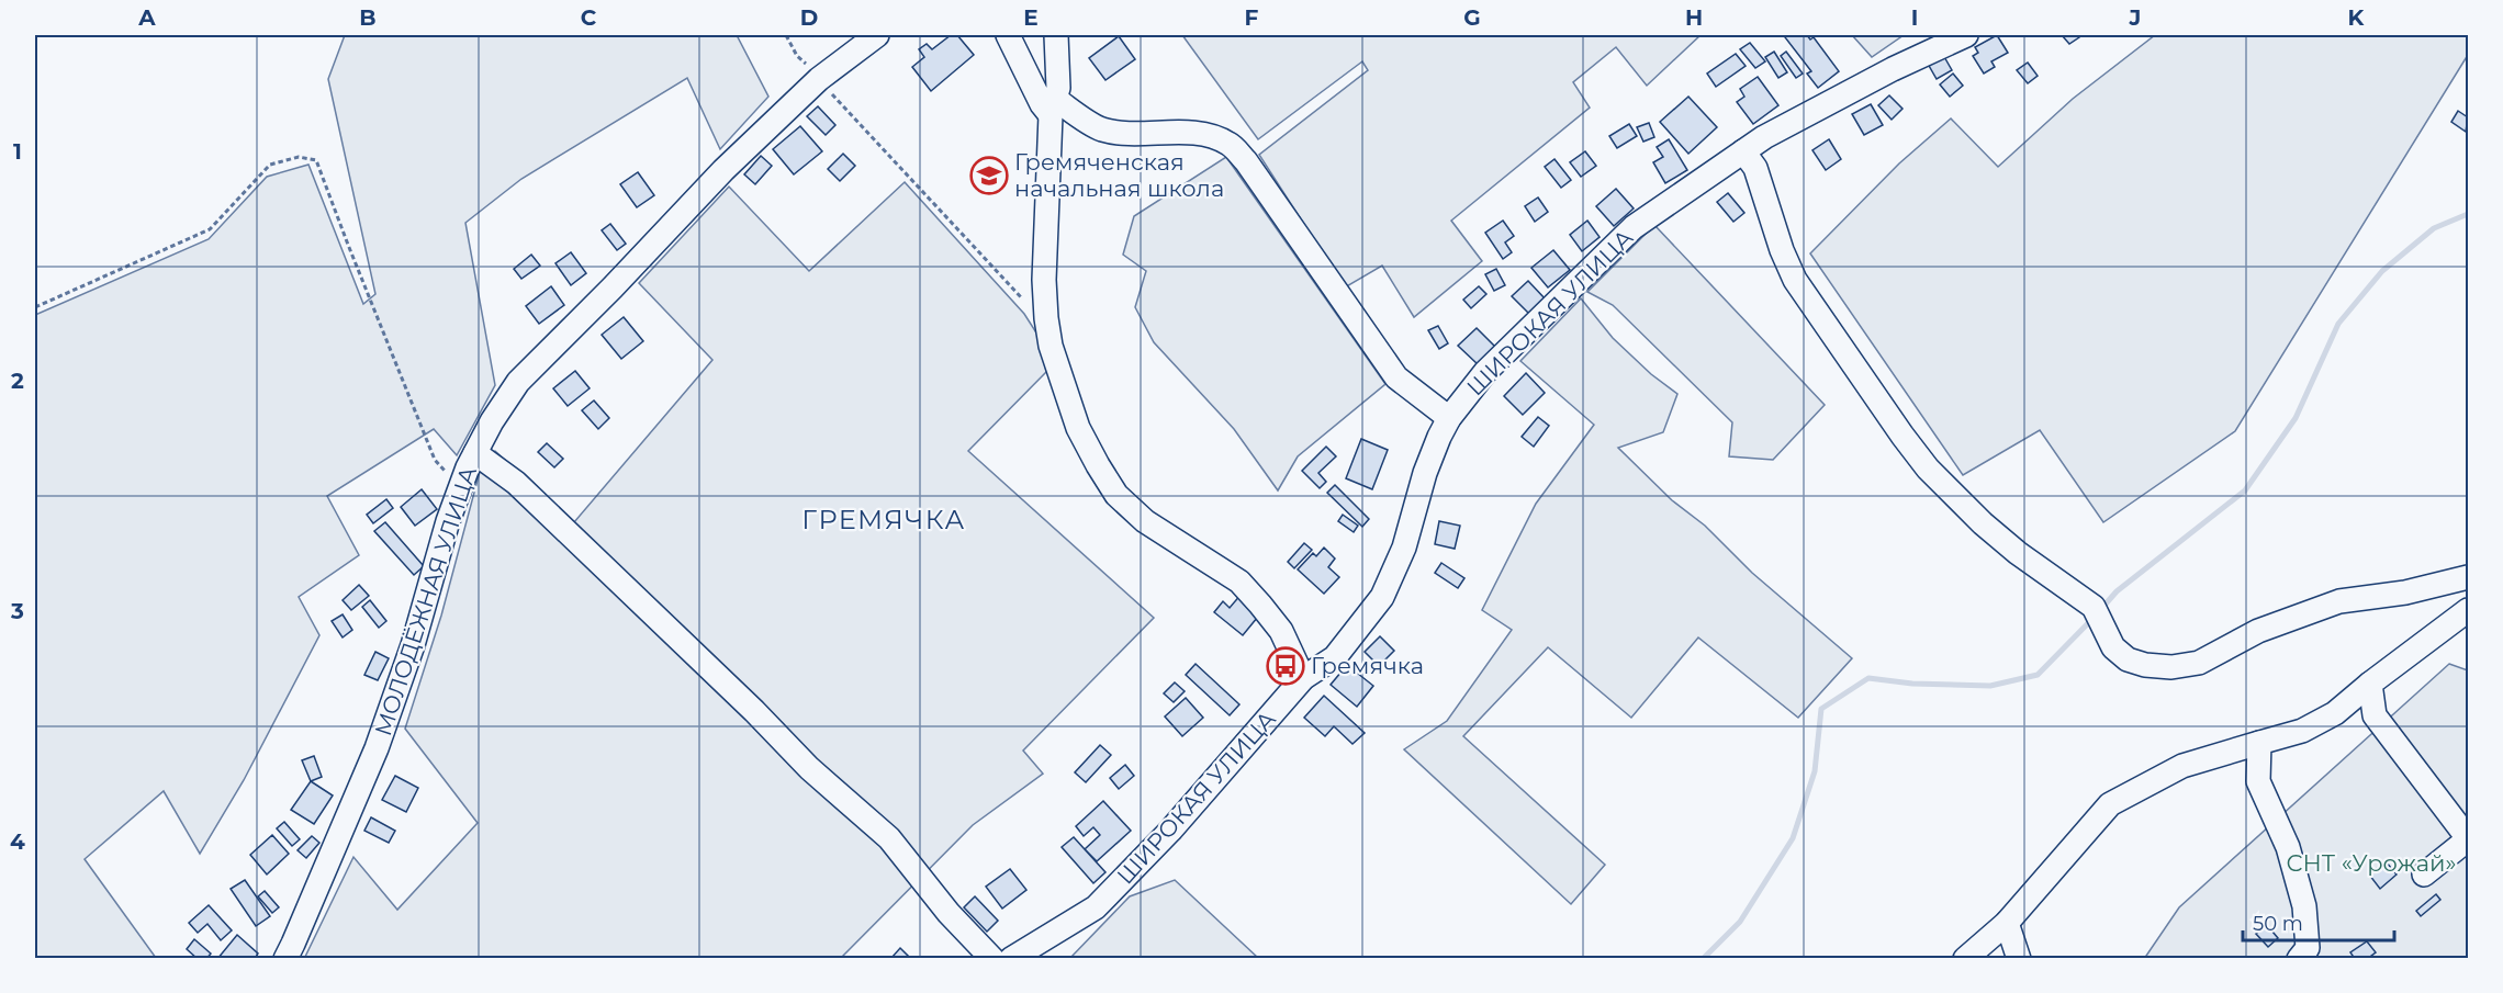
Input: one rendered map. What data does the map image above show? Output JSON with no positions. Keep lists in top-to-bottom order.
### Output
{
  "streets": {
    "street": ["ШИРОКАЯ УЛИЦА", "МОЛОДЁЖНАЯ УЛИЦА"]
  },
  "districts": ["ГРЕМЯЧКА"],
  "parks": ["СНТ «Урожай»"],
  "places": {
    "school or university": ["Гремяченская начальная школа"],
    "bus stop": ["Гремячка"]
  },
  "scale_bar": "50 m",
  "grid": {
    "columns": [
      "A",
      "B",
      "C",
      "D",
      "E",
      "F",
      "G",
      "H",
      "I",
      "J",
      "K"
    ],
    "rows": [
      "1",
      "2",
      "3",
      "4"
    ]
  }
}
